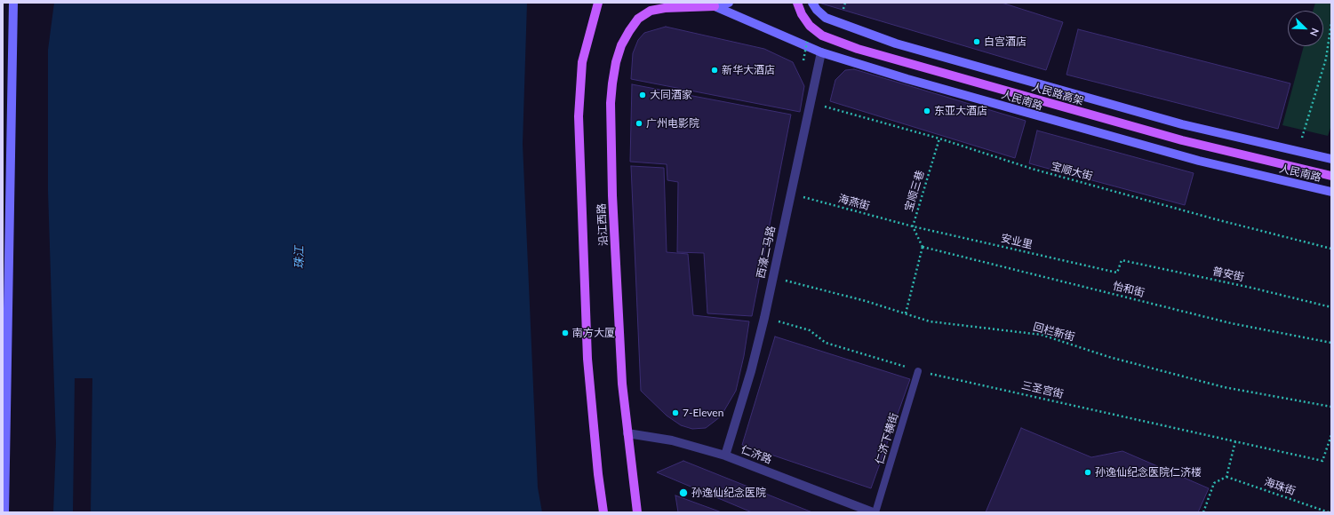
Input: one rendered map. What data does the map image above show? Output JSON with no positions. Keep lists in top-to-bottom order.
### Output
{
  "streets": {
    "main road": ["人民路高架", "人民南路", "沿江西路"],
    "street": ["西濠二马路", "仁济路"],
    "lane": ["仁济下横街"],
    "path": [
      "宝顺大街",
      "宝顺三巷",
      "海燕街",
      "安业里",
      "普安街",
      "怡和街",
      "回栏新街",
      "三圣宫街",
      "海珠街"
    ]
  },
  "crossings": [
    ["人民南路", "沿江西路"],
    ["人民南路", "西濠二马路"],
    ["宝顺大街", "宝顺三巷"],
    ["宝顺大街", "西濠二马路"],
    ["宝顺三巷", "海燕街"],
    ["宝顺三巷", "安业里"],
    ["宝顺三巷", "怡和街"],
    ["海燕街", "安业里"],
    ["海燕街", "西濠二马路"],
    ["沿江西路", "仁济路"],
    ["安业里", "普安街"],
    ["西濠二马路", "回栏新街"],
    ["西濠二马路", "三圣宫街"],
    ["西濠二马路", "仁济路"],
    ["三圣宫街", "仁济下横街"],
    ["仁济下横街", "仁济路"]
  ],
  "water": ["珠江"],
  "places": [
    "白宫酒店",
    "新华大酒店",
    "大同酒家",
    "东亚大酒店",
    "广州电影院",
    "南方大厦",
    "7-Eleven",
    "孙逸仙纪念医院仁济楼",
    "孙逸仙纪念医院"
  ],
  "north": "bottom right"
}
